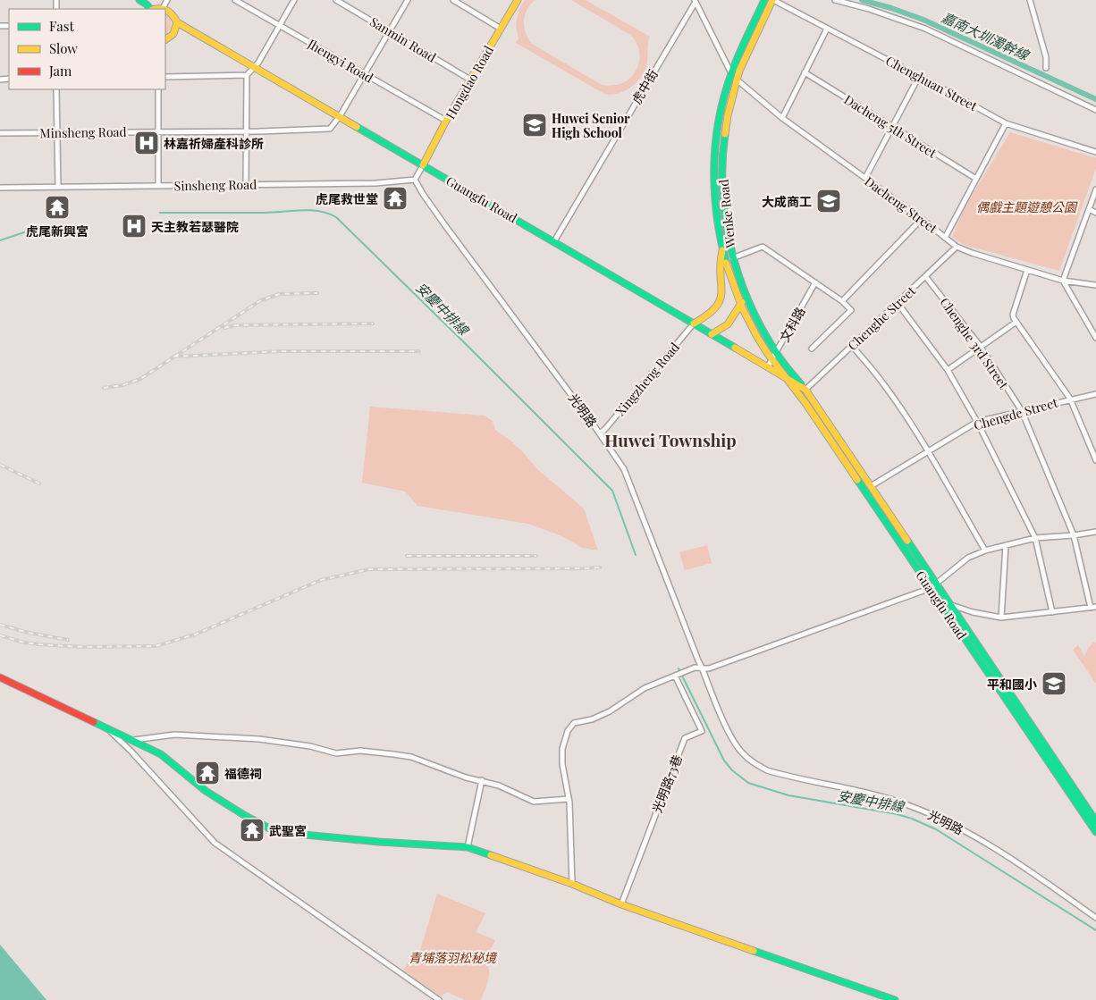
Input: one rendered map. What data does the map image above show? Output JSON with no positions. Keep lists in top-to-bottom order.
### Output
{
  "streets": {
    "main road": ["Hongdao Road", "Guangfu Road", "Wenke Road"],
    "street": [
      "Sanmin Road",
      "Jhengyi Road",
      "Chenghuan Street",
      "虎中街",
      "Dacheng 5th Street",
      "Minsheng Road",
      "Sinsheng Road",
      "Dacheng Street",
      "Chenghe Street",
      "文科路",
      "Chenghe 3rd Street",
      "Xingzheng Road",
      "光明路",
      "Chengde Street",
      "光明路73巷"
    ]
  },
  "crossings": [
    ["Sanmin Road", "Hongdao Road"],
    ["Jhengyi Road", "Hongdao Road"],
    ["Hongdao Road", "Guangfu Road"],
    ["Chenghuan Street", "Wenke Road"],
    ["虎中街", "Guangfu Road"],
    ["虎中街", "Dacheng Street"],
    ["Minsheng Road", "Guangfu Road"],
    ["Sinsheng Road", "光明路"],
    ["Guangfu Road", "Wenke Road"],
    ["Guangfu Road", "Chenghe Street"],
    ["Guangfu Road", "文科路"],
    ["Guangfu Road", "Xingzheng Road"],
    ["Guangfu Road", "Chengde Street"],
    ["Dacheng Street", "Wenke Road"],
    ["Dacheng Street", "Chenghe Street"],
    ["Wenke Road", "Chenghe Street"],
    ["Wenke Road", "文科路"],
    ["Chenghe Street", "Chenghe 3rd Street"],
    ["Chenghe 3rd Street", "Chengde Street"],
    ["Xingzheng Road", "光明路"]
  ],
  "districts": ["Huwei Township"],
  "water": ["嘉南大圳濁幹線", "安慶中排線"],
  "parks": ["偶戲主題遊憩公園", "青埔落羽松秘境"],
  "places": {
    "school or university": ["Huwei Senior High School", "大成商工", "平和國小"],
    "hospital": ["林嘉祈婦產科診所", "天主教若瑟醫院"],
    "temple": [
      "虎尾救世堂",
      "虎尾新興宮",
      "福德祠",
      "武聖宮"
    ]
  },
  "legend": ["Fast", "Slow", "Jam"]
}
